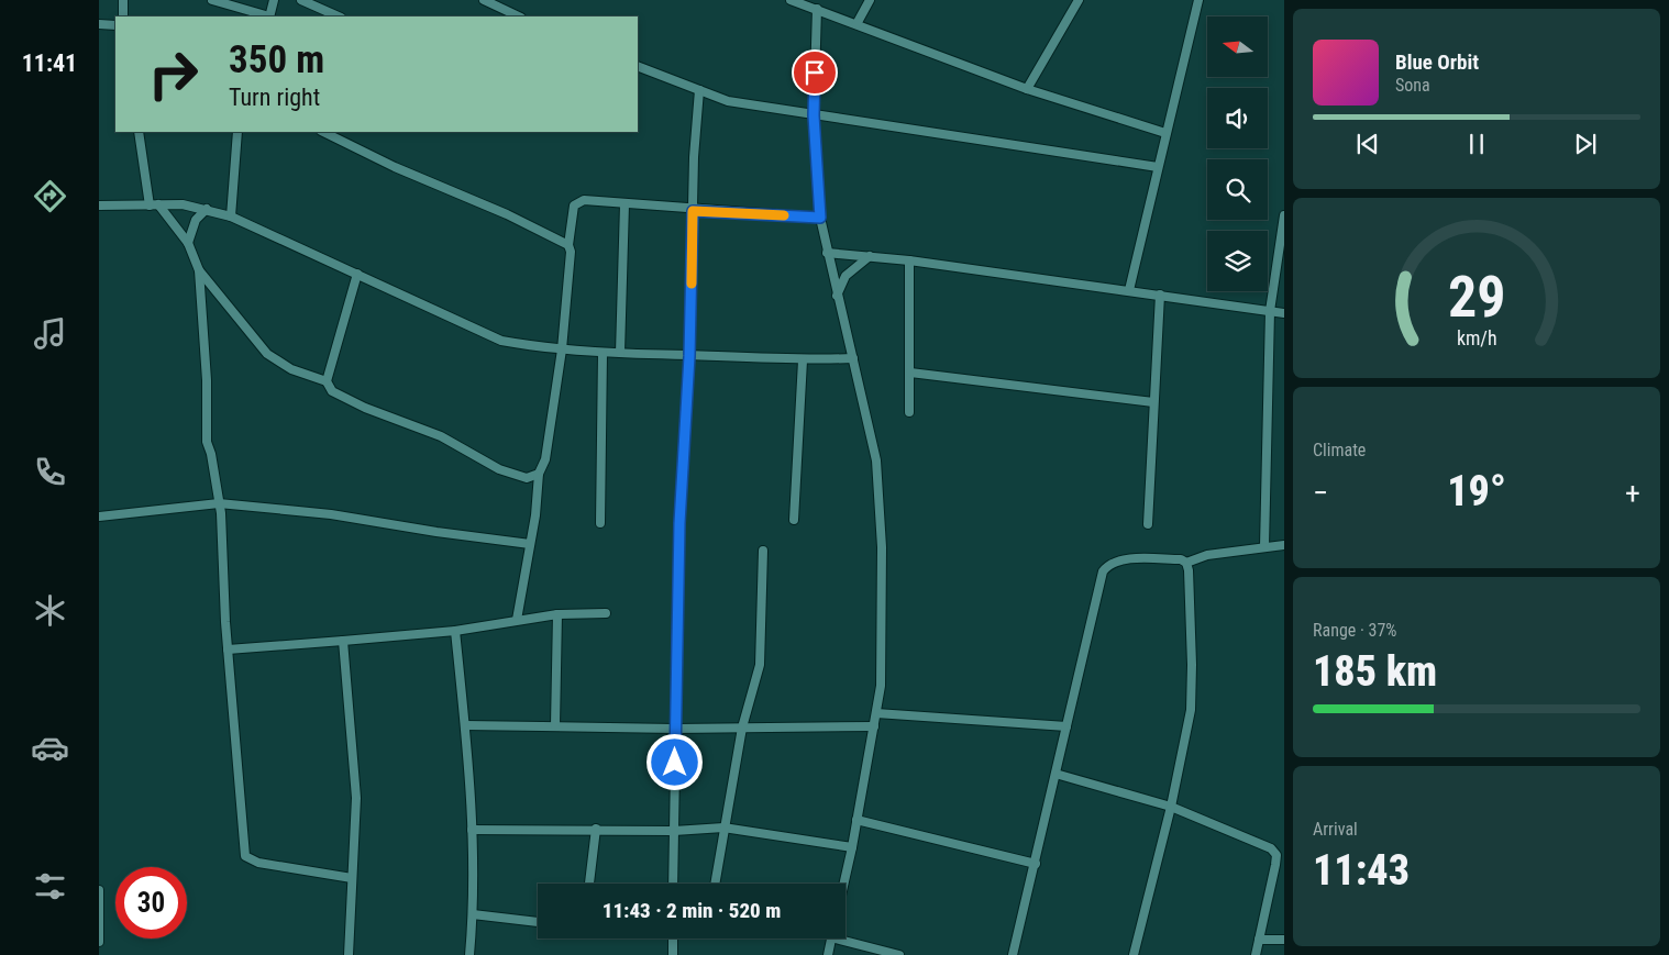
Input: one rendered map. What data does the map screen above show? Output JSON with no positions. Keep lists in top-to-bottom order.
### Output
{
  "north": "left",
  "page": {
    "tabs": "11:41",
    "turn": ["350 m", "Turn right"],
    "song": ["Blue Orbit", "Sona"],
    "tile": [
      "Climate",
      ["Range · 37%", "185 km"],
      ["Arrival", "11:43"]
    ],
    "heat": ["−", "19°", "+"],
    "limit": "30",
    "trip": "11:43 · 2 min · 520 m",
    "gauge": ["29", "km/h"]
  }
}
